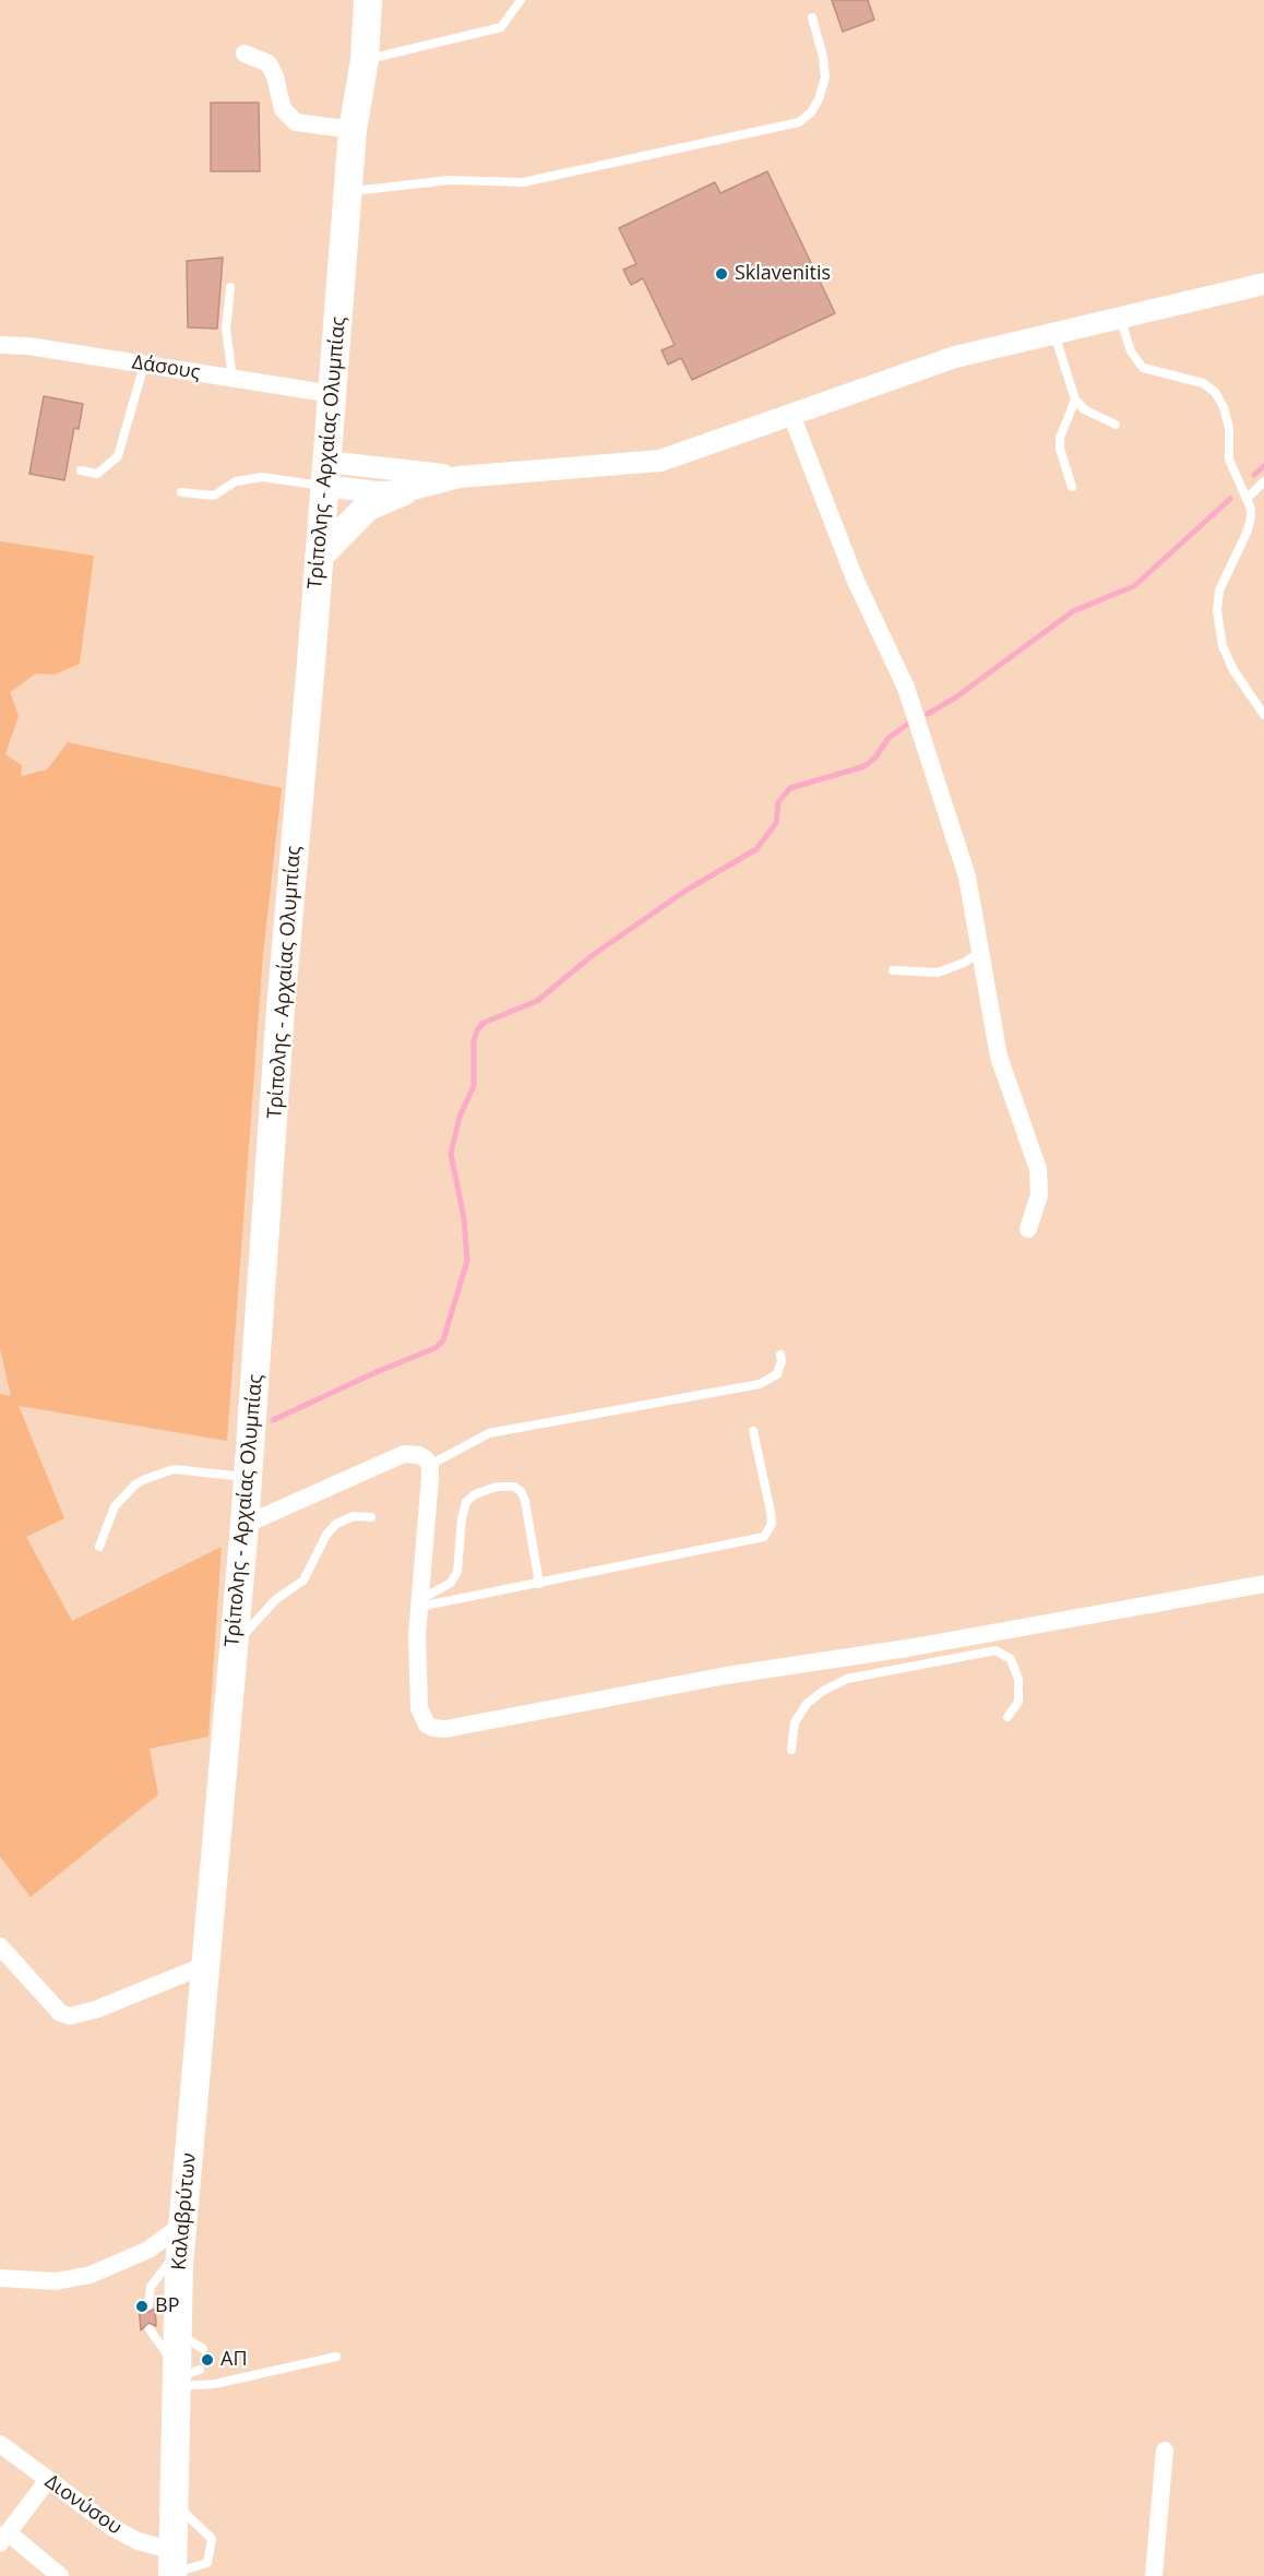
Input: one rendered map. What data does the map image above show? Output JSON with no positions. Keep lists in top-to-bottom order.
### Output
{
  "streets": {
    "main road": ["Τρίπολης - Αρχαίας Ολυμπίας", "Καλαβρύτων"],
    "street": ["Δάσους", "Διονύσου"]
  },
  "crossings": [
    ["Δάσους", "Τρίπολης - Αρχαίας Ολυμπίας"],
    ["Τρίπολης - Αρχαίας Ολυμπίας", "Καλαβρύτων"],
    ["Καλαβρύτων", "Διονύσου"]
  ],
  "places": ["Sklavenitis", "BP", "ΑΠ"]
}
